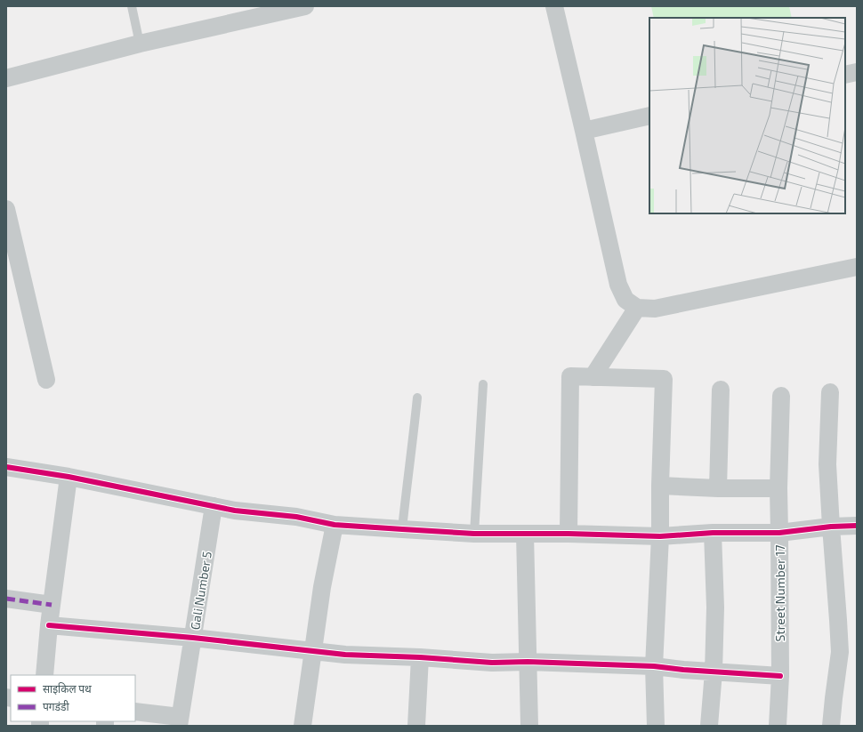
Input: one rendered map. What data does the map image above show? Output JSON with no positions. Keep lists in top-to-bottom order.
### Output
{
  "streets": {
    "street": ["Gali Number 5", "Street Number 17"]
  },
  "legend": ["साइकिल पथ", "पगडंडी"]
}
